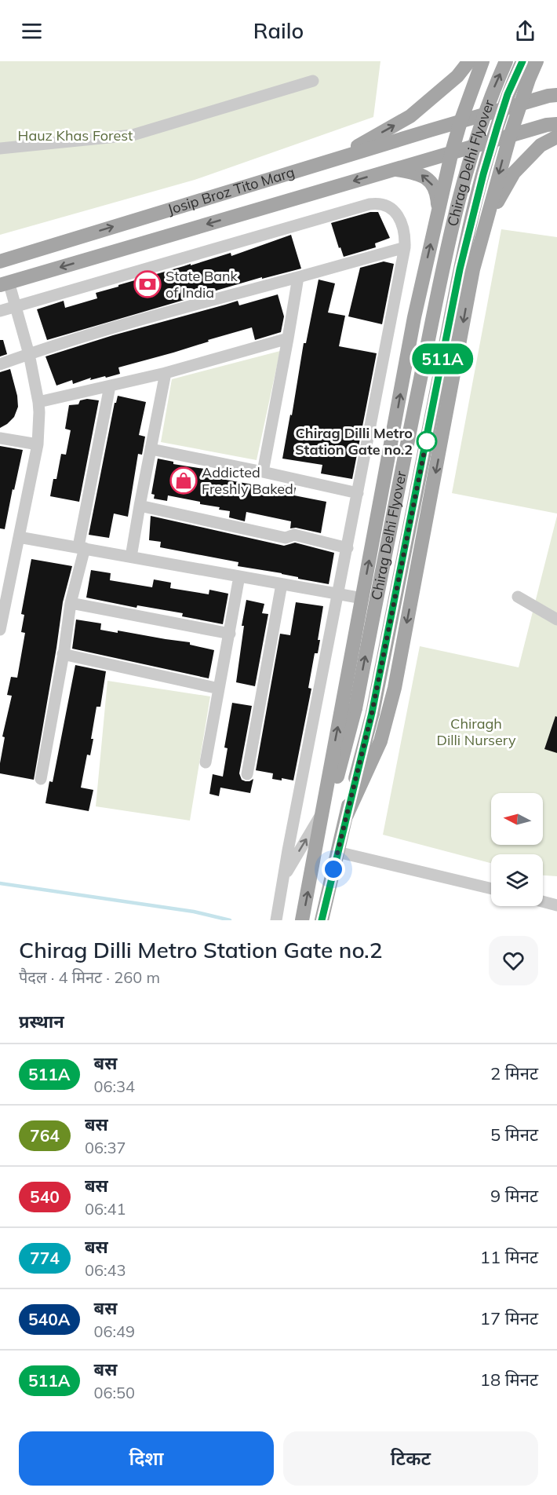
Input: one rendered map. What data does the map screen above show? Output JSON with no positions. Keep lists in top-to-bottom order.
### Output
{
  "streets": {
    "main road": ["Chirag Delhi Flyover", "Josip Broz Tito Marg"]
  },
  "parks": ["Hauz Khas Forest", "Chiragh Dilli Nursery"],
  "places": {
    "bank": ["State Bank of India"],
    "other": ["Chirag Dilli Metro Station Gate no.2"],
    "shop": ["Addicted Freshly Baked"]
  },
  "lines": ["bus line 511A"],
  "north": "left",
  "page": {
    "header": "Railo",
    "on_map": "511A",
    "heading": [
      ["Chirag Dilli Metro Station Gate no.2", "पैदल · 4 मिनट · 260 m"],
      "प्रस्थान"
    ],
    "list": [
      {
        "mark": "511A",
        "name": "बस",
        "note": "06:34",
        "value": "2 मिनट"
      },
      {
        "mark": "764",
        "name": "बस",
        "note": "06:37",
        "value": "5 मिनट"
      },
      {
        "mark": "540",
        "name": "बस",
        "note": "06:41",
        "value": "9 मिनट"
      },
      {
        "mark": "774",
        "name": "बस",
        "note": "06:43",
        "value": "11 मिनट"
      },
      {
        "mark": "540A",
        "name": "बस",
        "note": "06:49",
        "value": "17 मिनट"
      },
      {
        "mark": "511A",
        "name": "बस",
        "note": "06:50",
        "value": "18 मिनट"
      }
    ],
    "buttons": ["दिशा", "टिकट"]
  }
}
